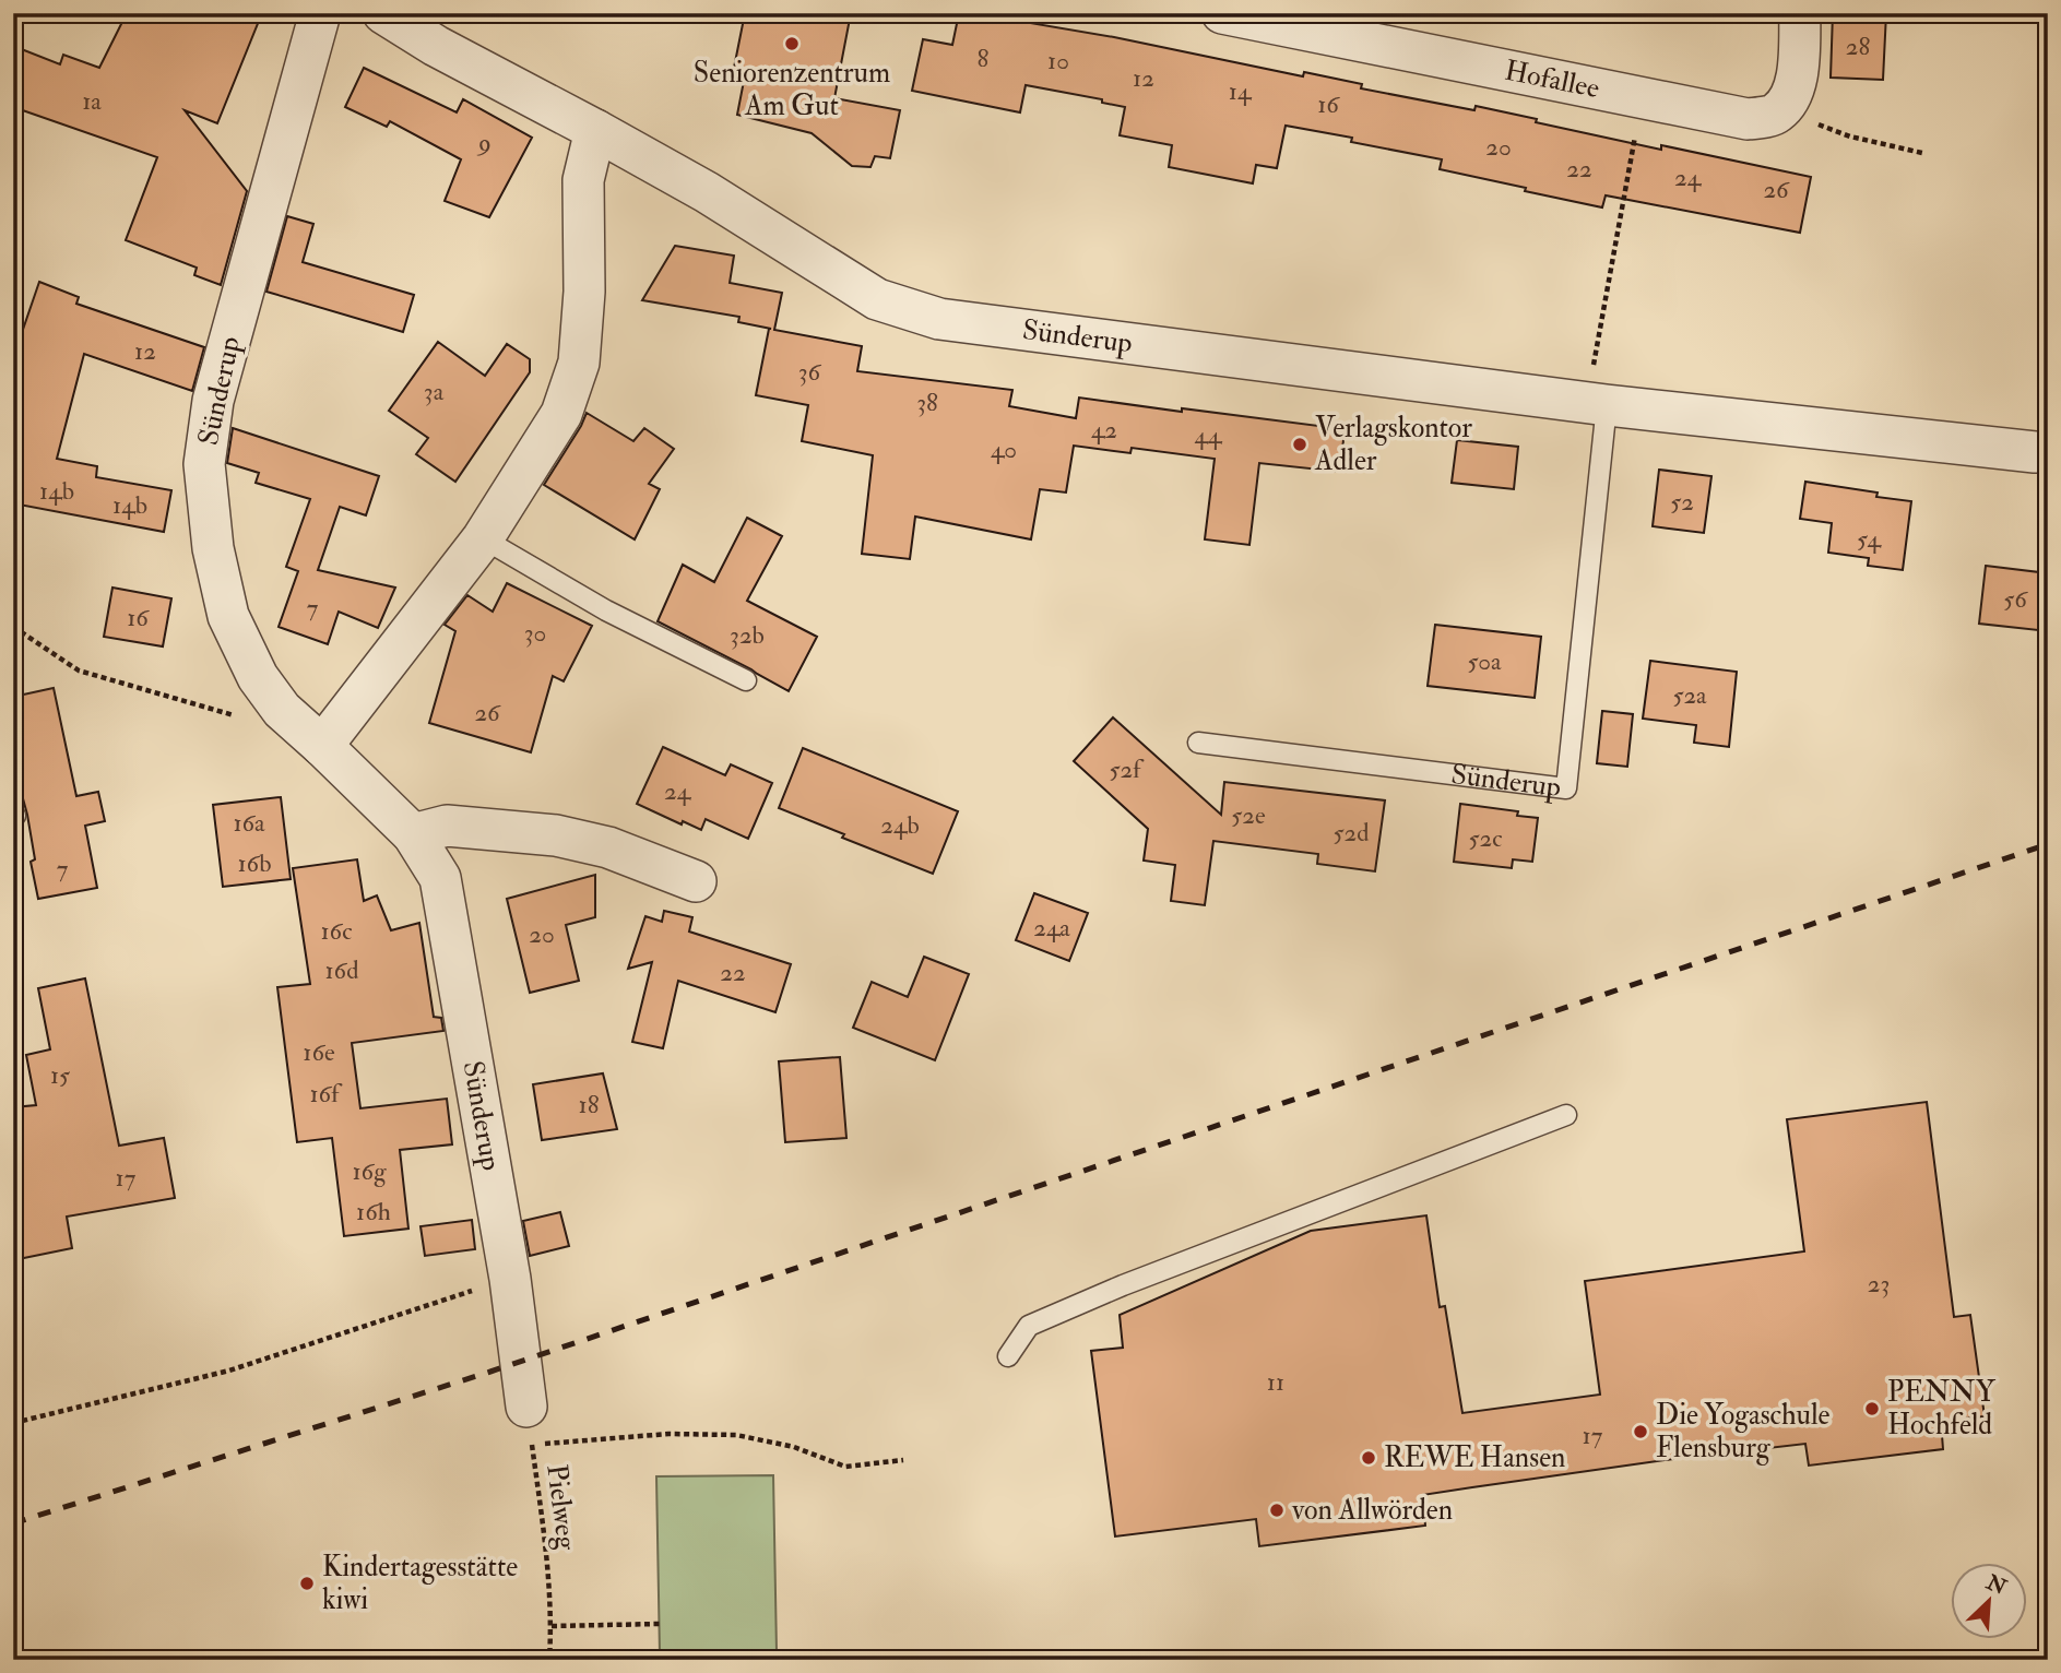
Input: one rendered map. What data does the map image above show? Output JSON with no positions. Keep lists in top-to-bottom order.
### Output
{
  "streets": {
    "street": ["Hofallee", "Sünderup"],
    "path": ["Pielweg"]
  },
  "crossings": [
    ["Sünderup", "Pielweg"]
  ],
  "places": [
    "Seniorenzentrum Am Gut",
    "Verlagskontor Adler",
    "PENNY Hochfeld",
    "Die Yogaschule Flensburg",
    "REWE Hansen",
    "von Allwörden",
    "Kindertagesstätte kiwi"
  ],
  "house_numbers": [
    "28",
    "8",
    "10",
    "12",
    "14",
    "1a",
    "16",
    "9",
    "20",
    "22",
    "24",
    "26",
    "12",
    "36",
    "3a",
    "38",
    "42",
    "44",
    "40",
    "14b",
    "52",
    "14b",
    "54",
    "56",
    "7",
    "16",
    "30",
    "32b",
    "50a",
    "52a",
    "26",
    "52f",
    "24",
    "52e",
    "16a",
    "24b",
    "52d",
    "52c",
    "16b",
    "7",
    "24a",
    "16c",
    "20",
    "16d",
    "22",
    "16e",
    "15",
    "16f",
    "18",
    "16g",
    "17",
    "16h",
    "23",
    "11",
    "17"
  ],
  "north": "top right"
}
